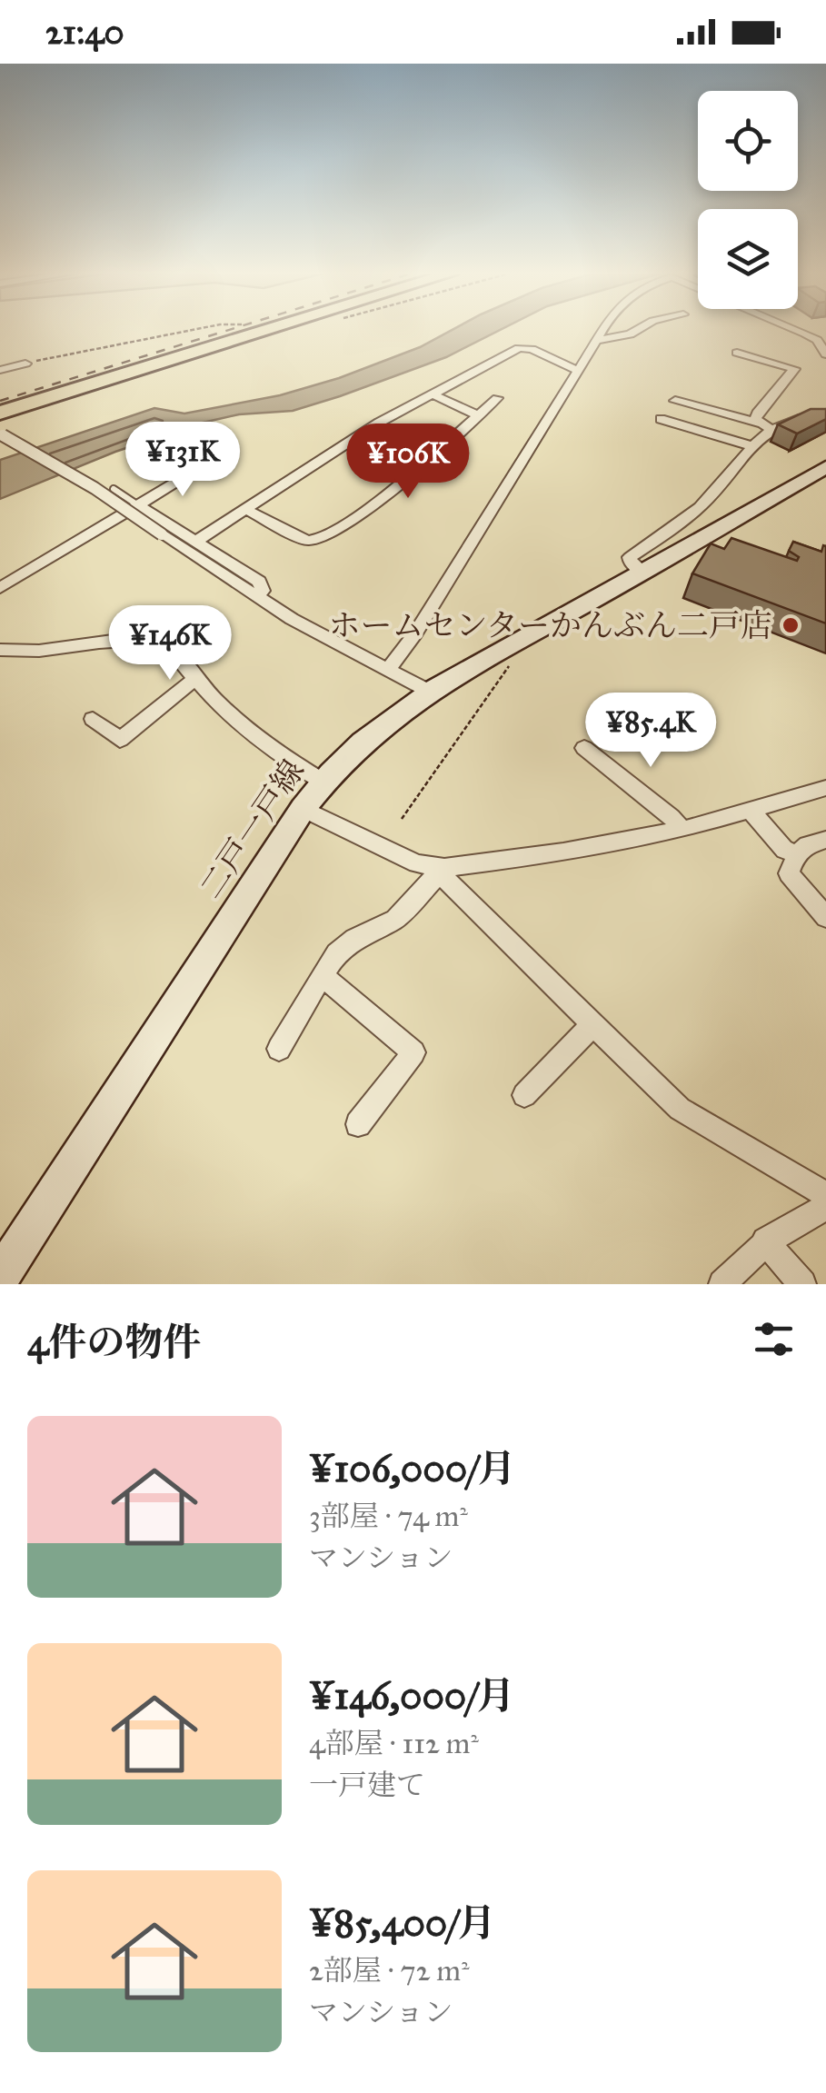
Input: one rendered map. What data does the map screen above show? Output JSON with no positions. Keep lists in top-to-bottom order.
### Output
{
  "streets": {
    "main road": ["二戸一戸線"]
  },
  "places": ["ホームセンターかんぶん二戸店"],
  "page": {
    "status": "21:40",
    "price": [
      "¥131K",
      "¥106K",
      "¥146K",
      "¥85.4K"
    ],
    "heading": "4件の物件",
    "list": [
      {
        "name": "¥106,000/月",
        "note": "3部屋 · 74 m² · マンション"
      },
      {
        "name": "¥146,000/月",
        "note": "4部屋 · 112 m² · 一戸建て"
      },
      {
        "name": "¥85,400/月",
        "note": "2部屋 · 72 m² · マンション"
      }
    ]
  }
}
